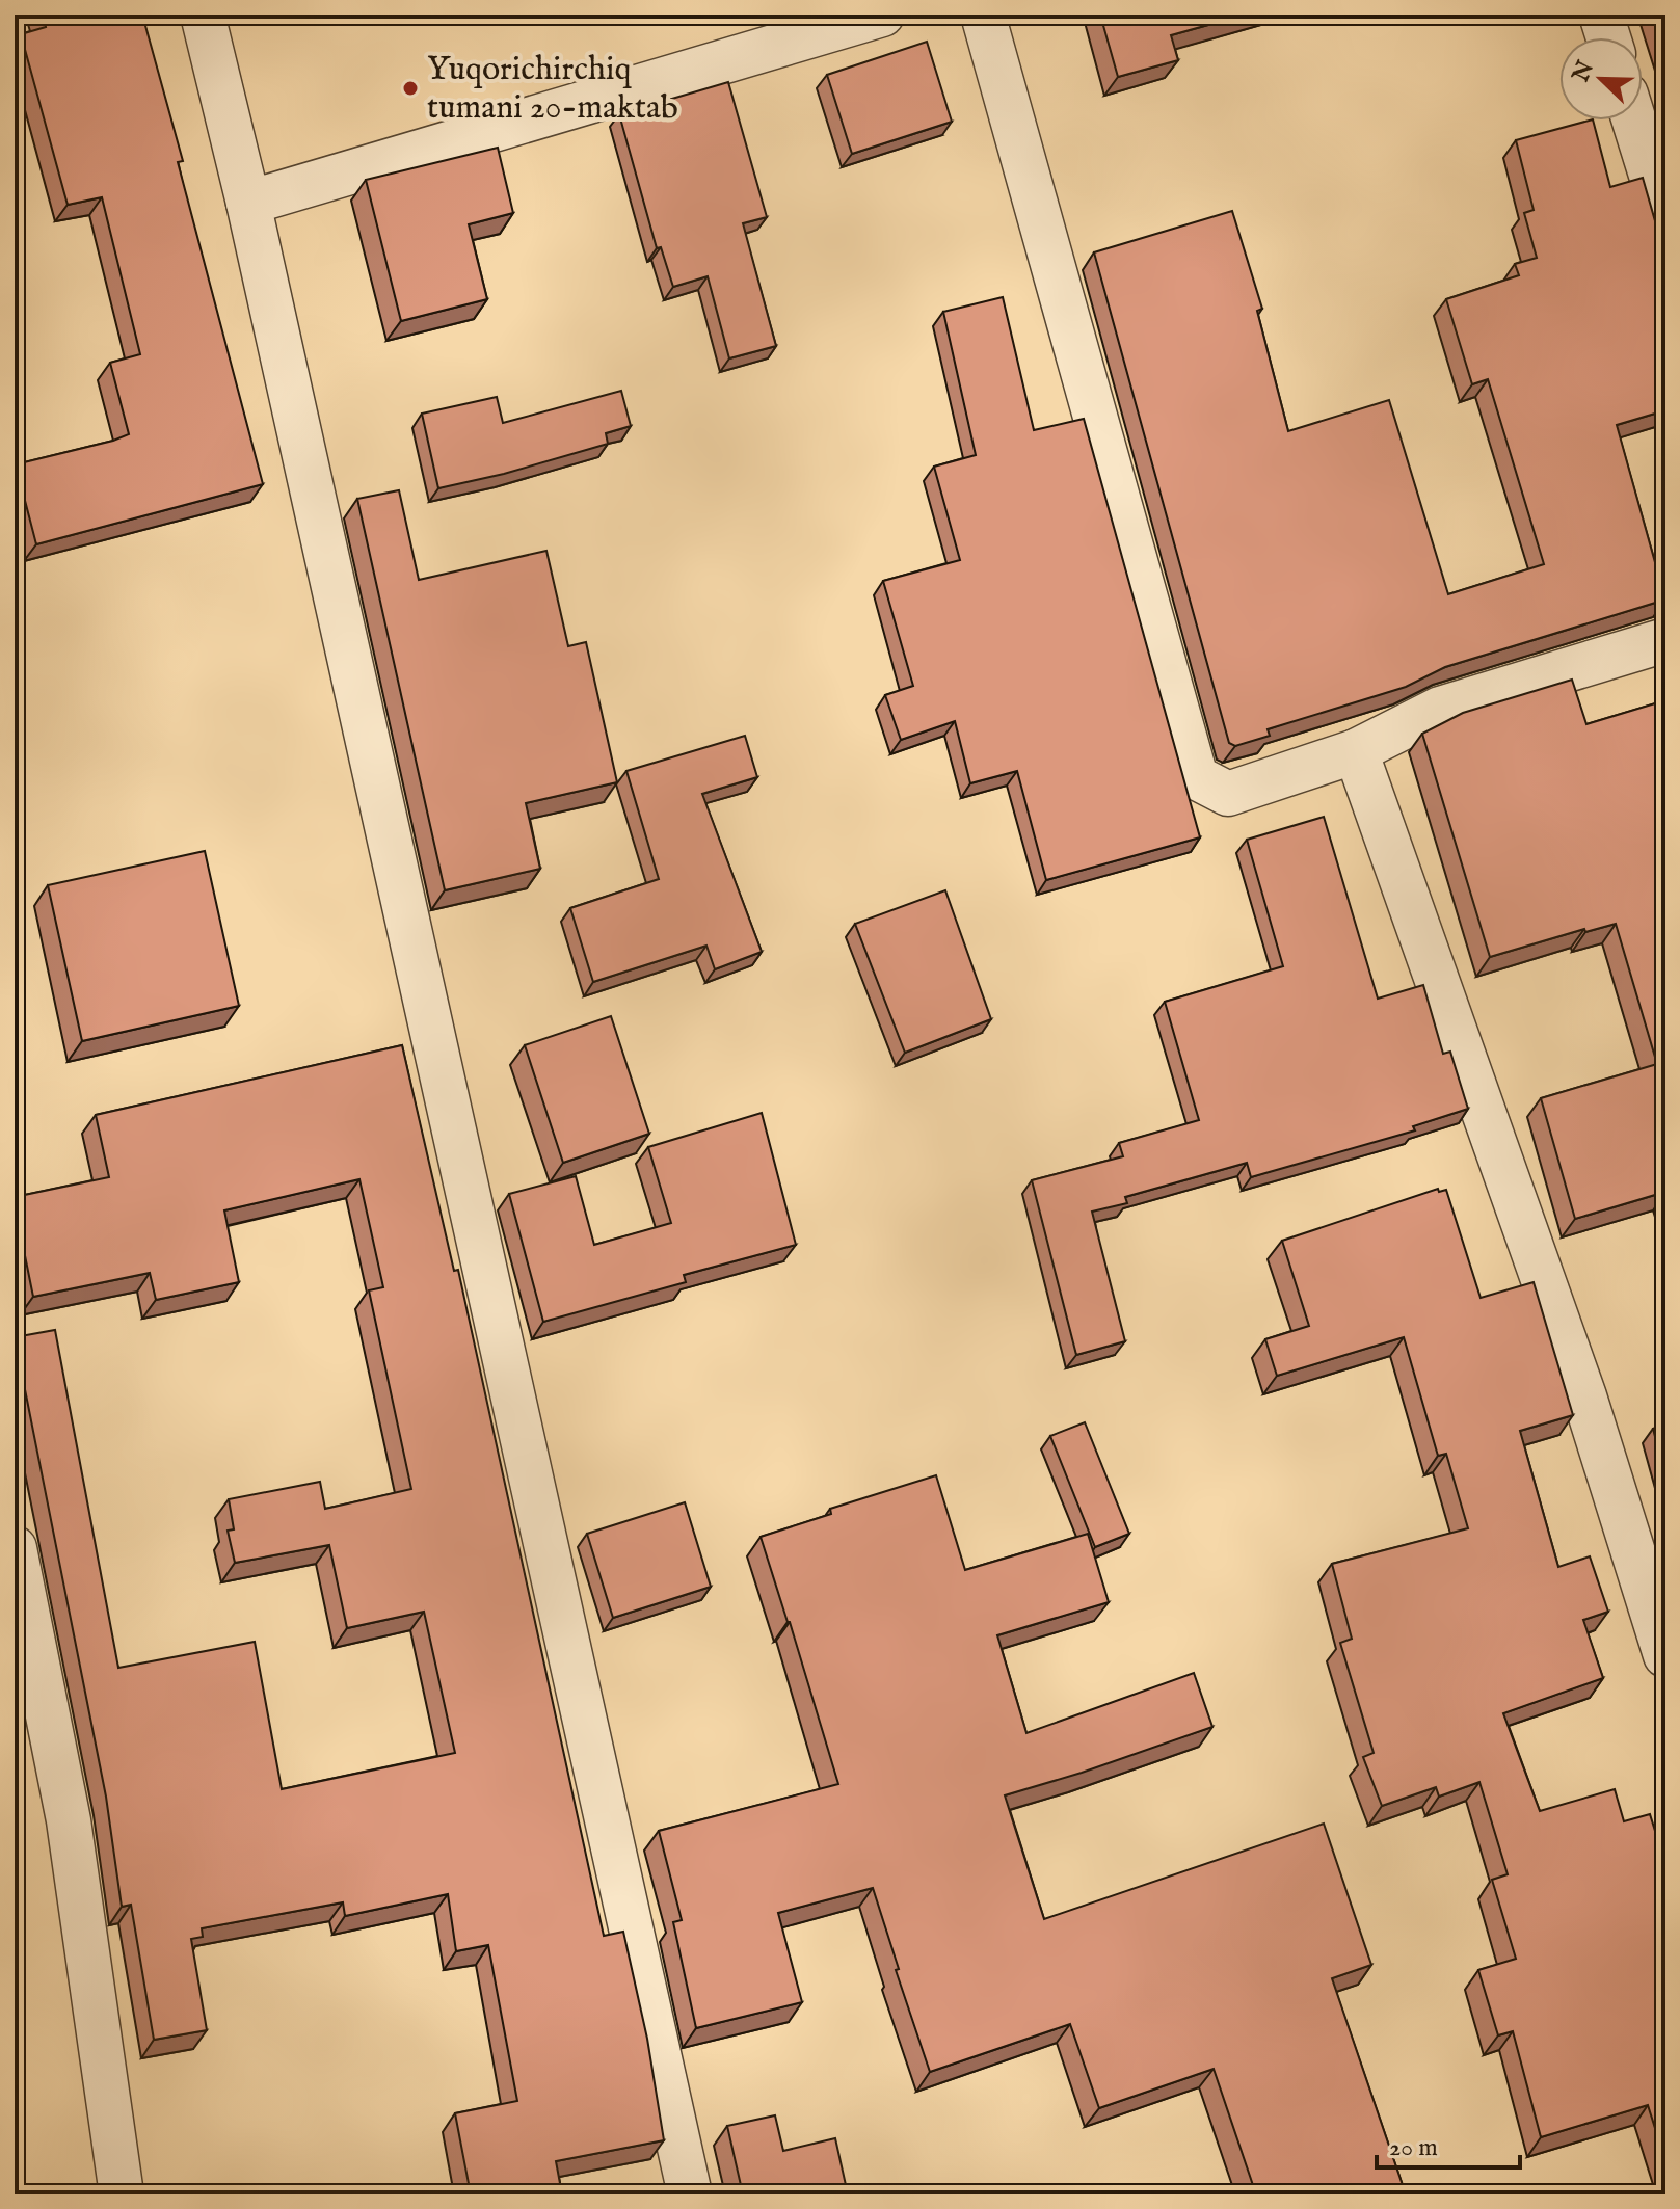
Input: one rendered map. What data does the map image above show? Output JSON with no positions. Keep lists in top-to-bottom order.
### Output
{
  "places": ["Yuqorichirchiq tumani 20-maktab"],
  "scale_bar": "20 m",
  "north": "top left"
}
